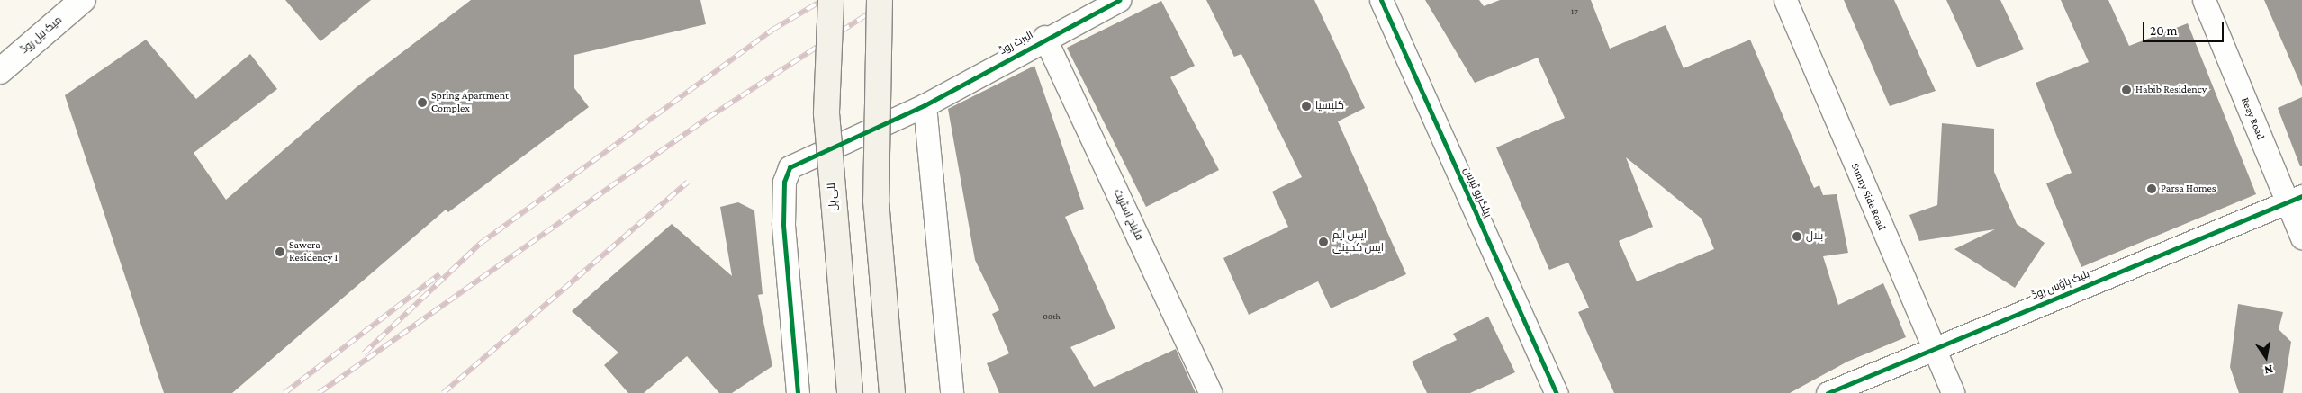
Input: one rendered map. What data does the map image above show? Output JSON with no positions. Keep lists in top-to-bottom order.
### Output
{
  "streets": {
    "main road": ["للی پل"],
    "street": [
      "میک نیل روڈ",
      "البرٹ روڈ",
      "Reay Road",
      "بیلگریو ٹیرس",
      "Sunny Side Road",
      "فلینچ اسٹریٹ",
      "بلیک ہاؤس روڈ"
    ]
  },
  "crossings": [
    ["البرٹ روڈ", "فلینچ اسٹریٹ"],
    ["Reay Road", "بلیک ہاؤس روڈ"],
    ["Sunny Side Road", "بلیک ہاؤس روڈ"]
  ],
  "places": [
    "Habib Residency",
    "Spring Apartment Complex",
    "کلیسیا",
    "Parsa Homes",
    "بلال",
    "ایس ایم ایس کمپنی",
    "Sawera Residency I"
  ],
  "house_numbers": ["17", "08th"],
  "scale_bar": "20 m",
  "north": "bottom"
}
